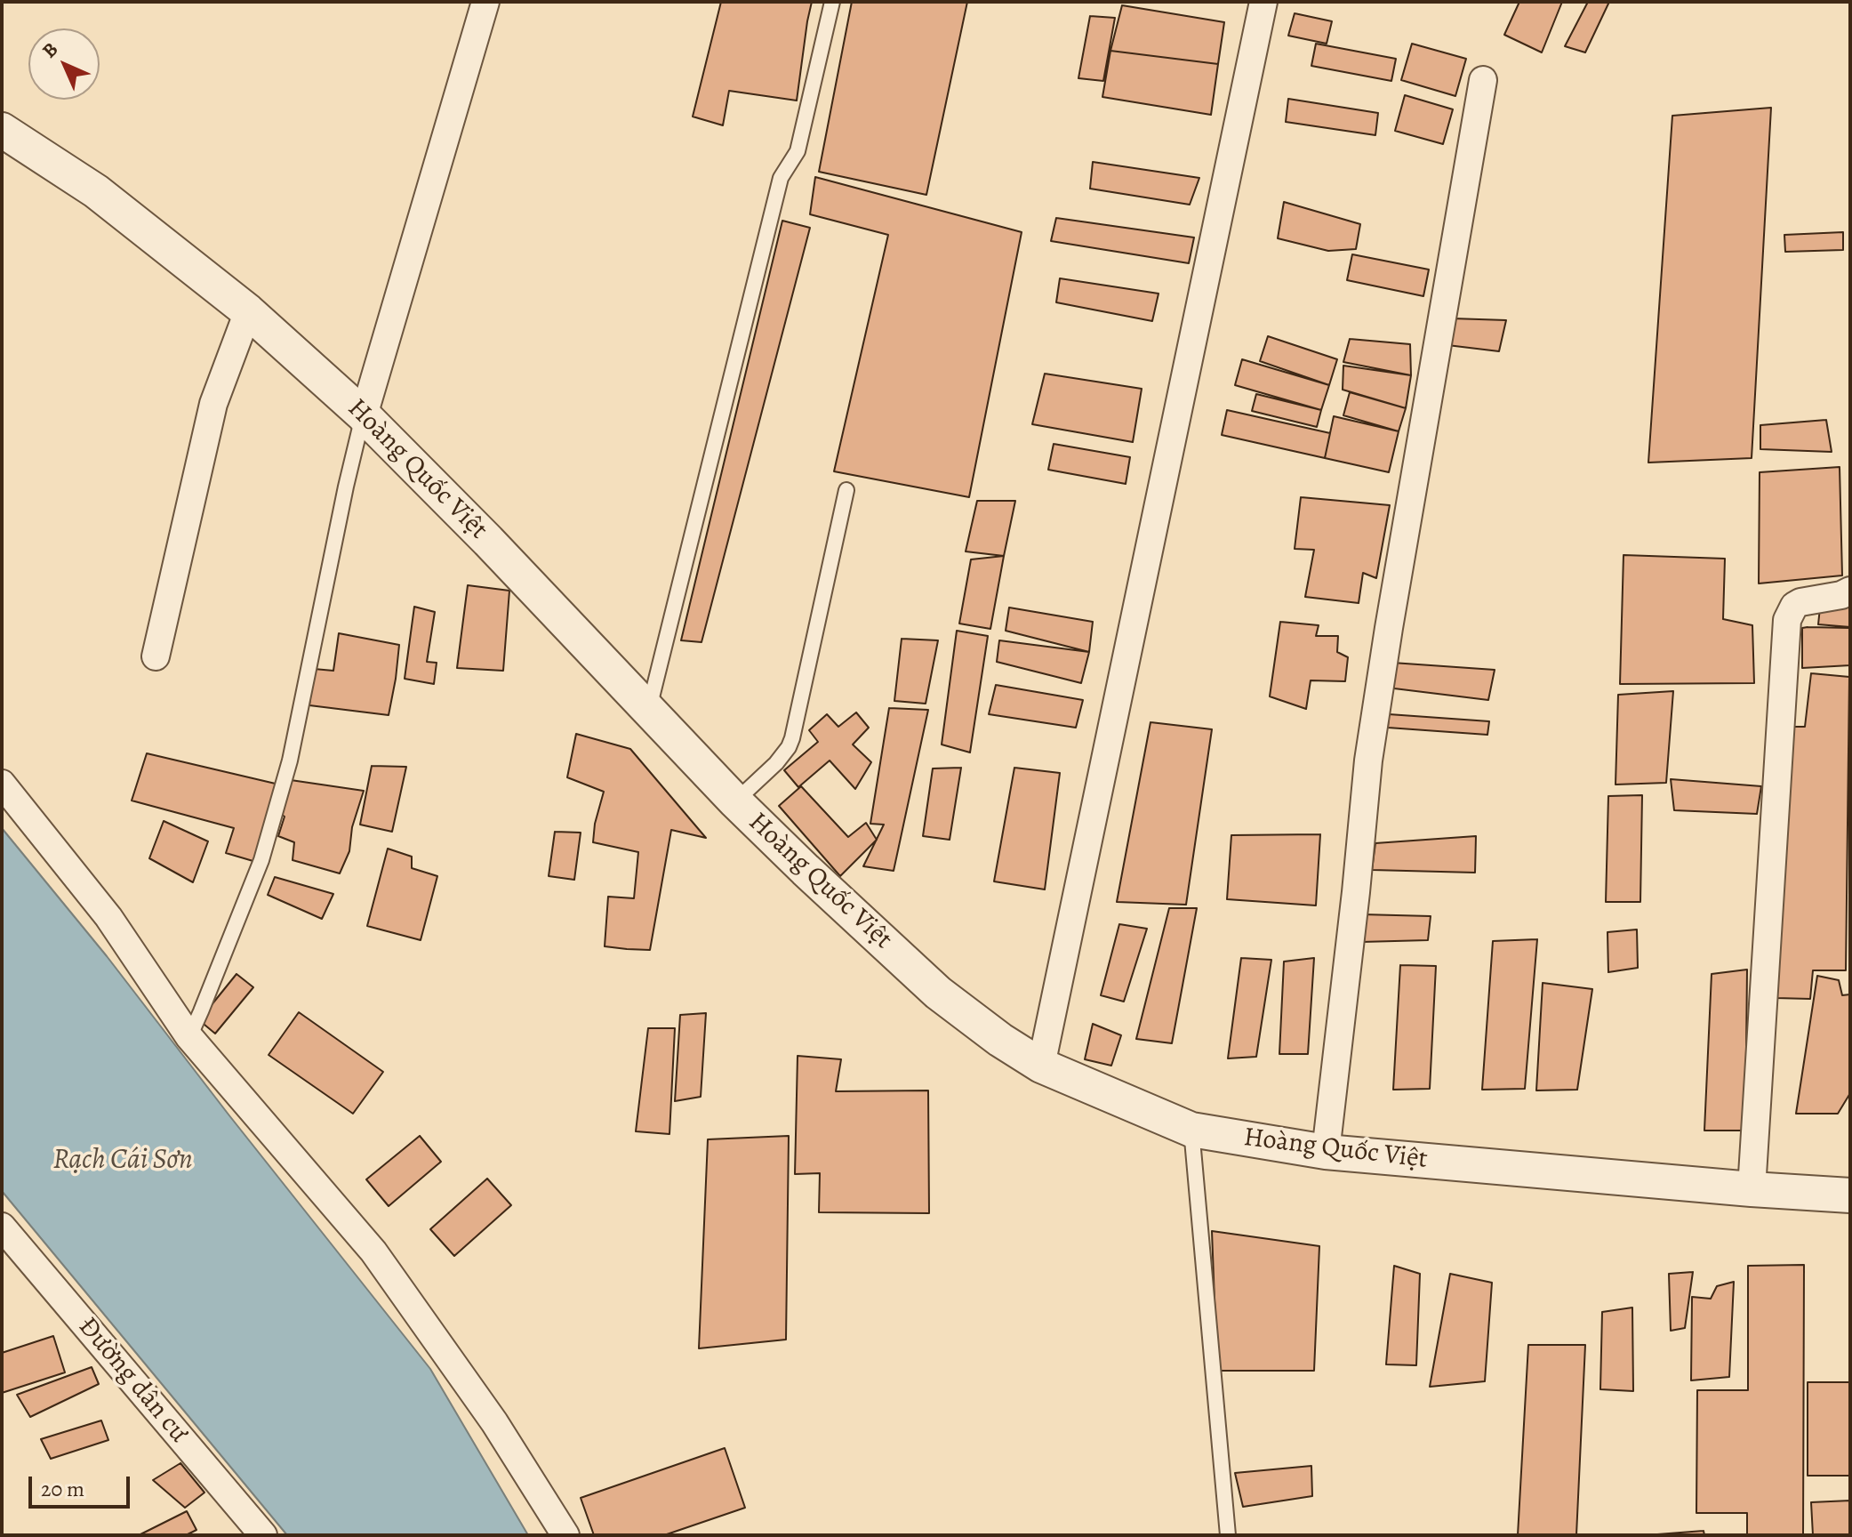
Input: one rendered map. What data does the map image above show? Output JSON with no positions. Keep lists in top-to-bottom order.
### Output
{
  "streets": {
    "street": ["Hoàng Quốc Việt", "Đường dân cư"]
  },
  "water": ["Rạch Cái Sơn"],
  "scale_bar": "20 m",
  "north": "top left"
}
